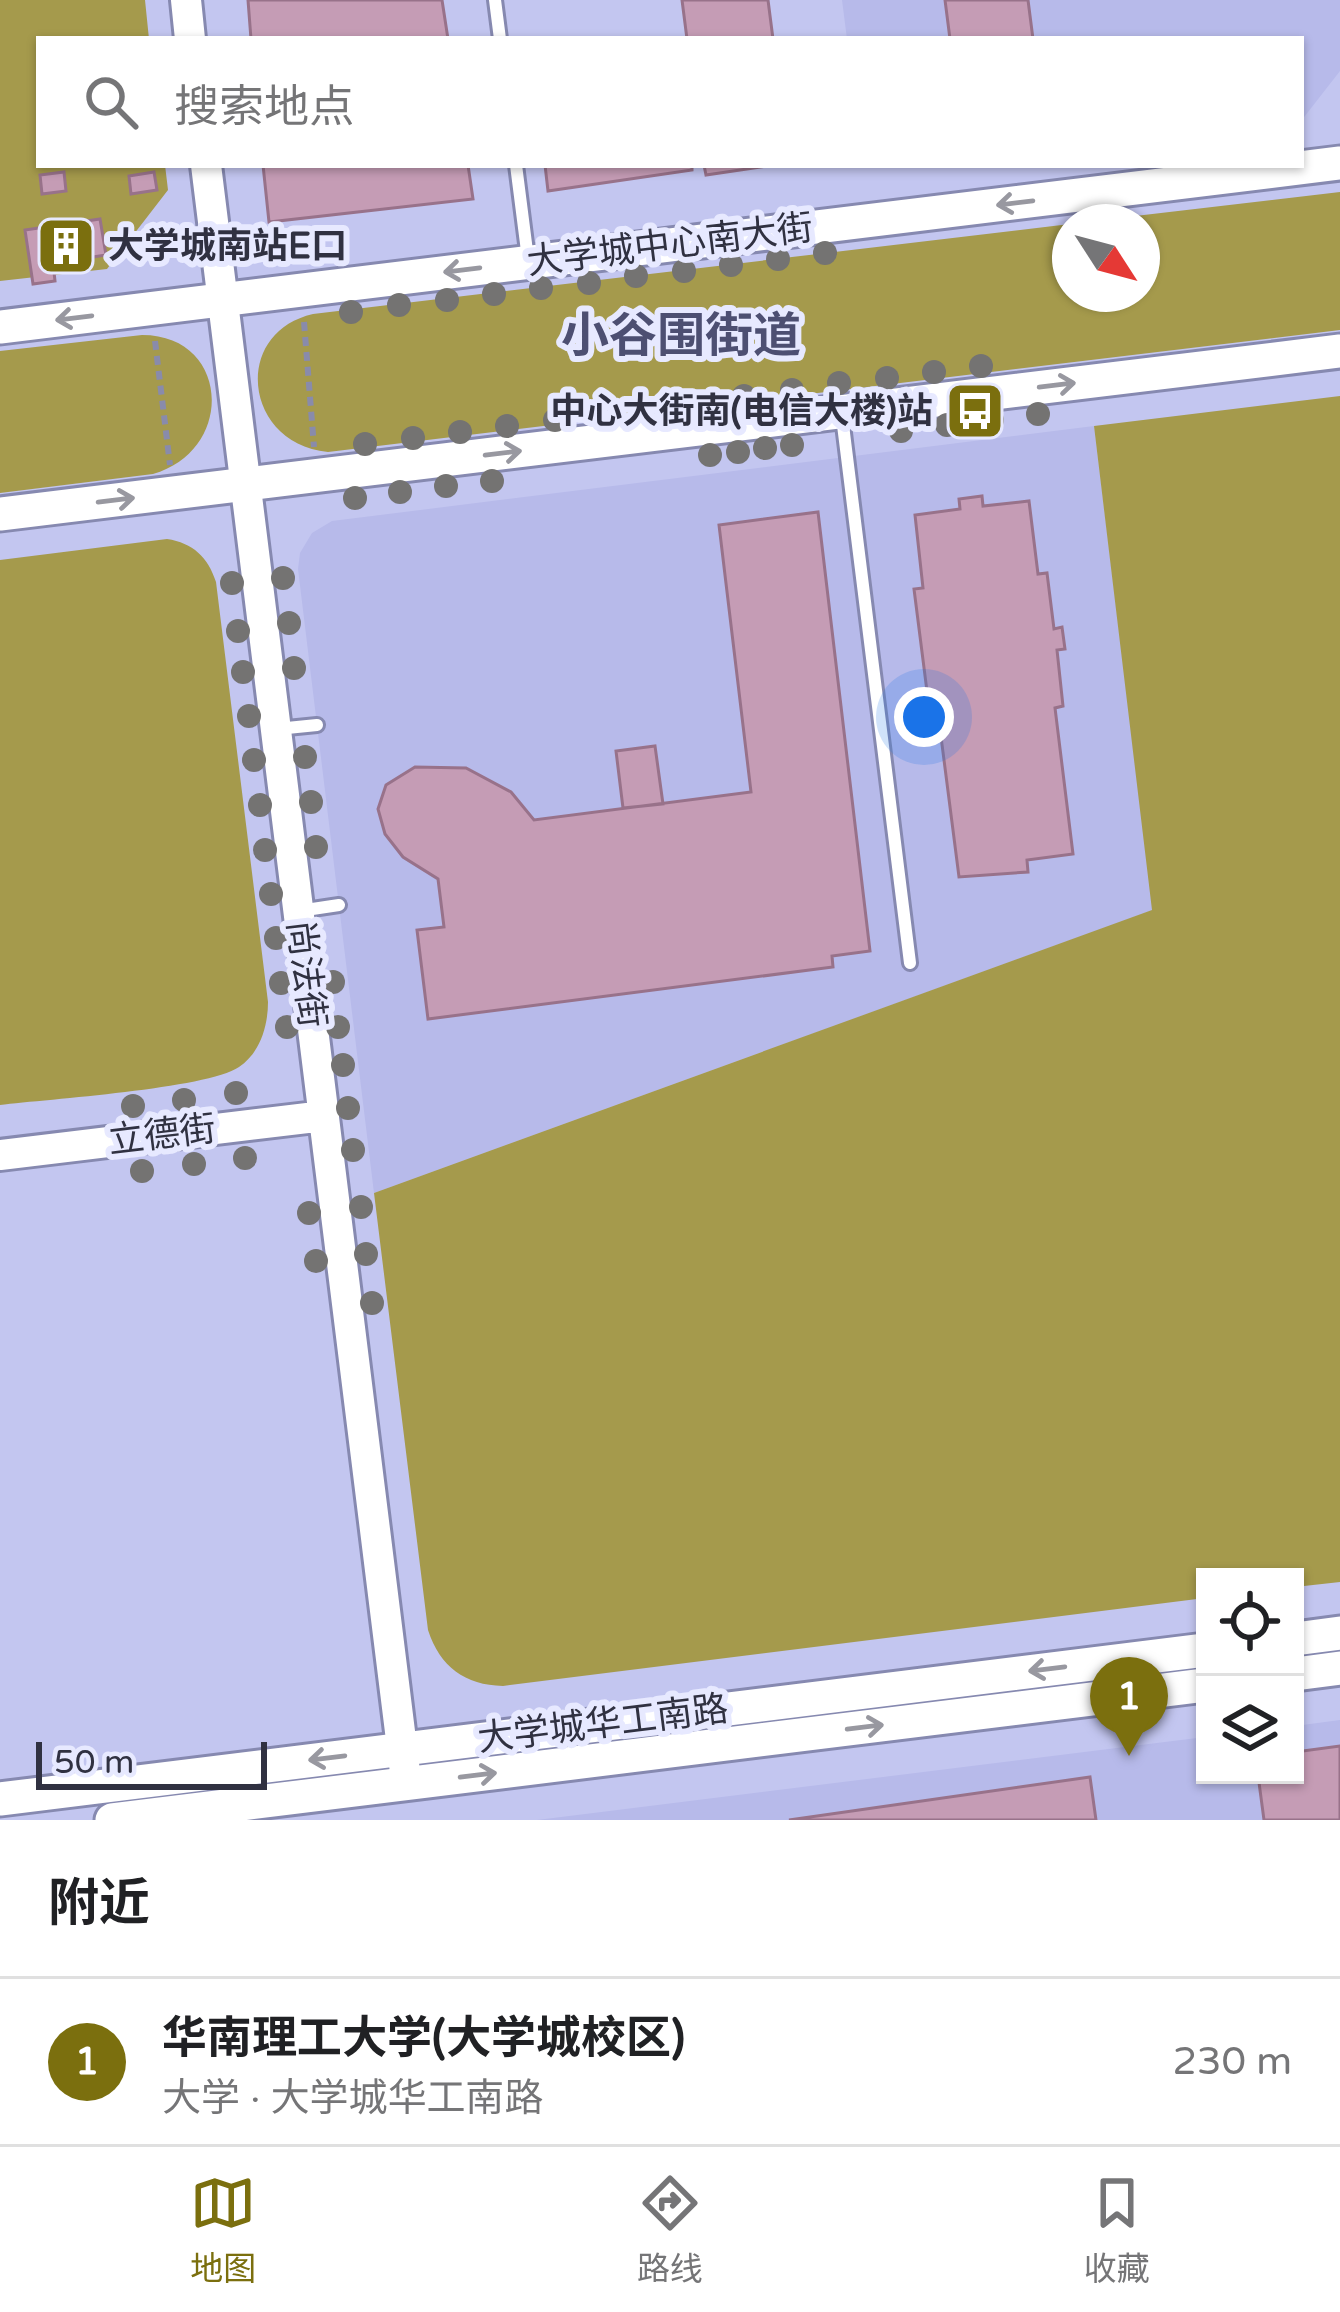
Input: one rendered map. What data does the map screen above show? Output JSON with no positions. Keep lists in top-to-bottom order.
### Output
{
  "streets": {
    "main road": ["大学城中心南大街", "大学城华工南路"],
    "street": ["尚法街", "立德街"]
  },
  "crossings": [
    ["大学城中心南大街", "尚法街"],
    ["尚法街", "立德街"],
    ["尚法街", "大学城华工南路"]
  ],
  "districts": ["小谷围街道"],
  "places": {
    "building": ["大学城南站E口"],
    "bus stop": ["中心大街南(电信大楼)站"]
  },
  "scale_bar": "50 m",
  "north": "bottom right",
  "page": {
    "search": "搜索地点",
    "pins": "1",
    "scale": "50 m",
    "heading": "附近",
    "list": [
      {
        "mark": "1",
        "name": "华南理工大学(大学城校区)",
        "note": "大学 · 大学城华工南路",
        "value": "230 m"
      }
    ],
    "nav": ["地图", "路线", "收藏"]
  }
}
